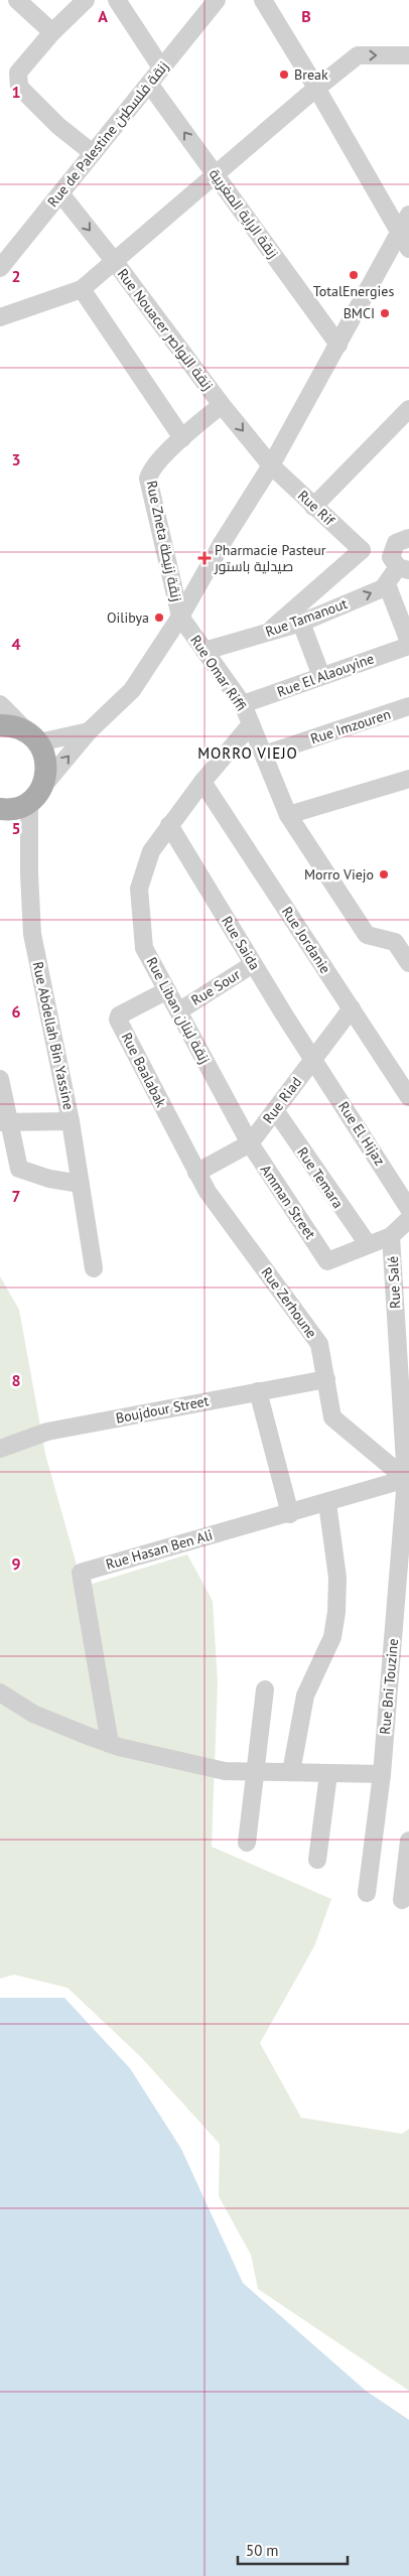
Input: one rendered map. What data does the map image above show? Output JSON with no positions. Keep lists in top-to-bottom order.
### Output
{
  "streets": {
    "street": [
      "Rue de Palestine زنقة فلسطين",
      "زنقة الراية المغربية",
      "Rue Nouacer زنقة النواصر",
      "Rue Rif",
      "Rue Zneta زنقة زنيطة",
      "Rue Tamanout",
      "Rue Omar Riffi",
      "Rue El Alaouyine",
      "Rue Imzouren",
      "Rue Jordanie",
      "Rue Saida",
      "Rue Sour",
      "Rue Liban زنقة لبنان",
      "Rue Abdellah Bin Yassine",
      "Rue Baalabak",
      "Rue Riad",
      "Rue El Hijaz",
      "Rue Temara",
      "Amman Street",
      "Rue Salé",
      "Rue Zerhoune",
      "Boujdour Street",
      "Rue Hasan Ben Ali",
      "Rue Bni Touzine"
    ]
  },
  "crossings": [
    ["Rue de Palestine زنقة فلسطين", "زنقة الراية المغربية"],
    ["Rue de Palestine زنقة فلسطين", "Rue Nouacer زنقة النواصر"],
    ["Rue Nouacer زنقة النواصر", "Rue Rif"],
    ["Rue Nouacer زنقة النواصر", "Rue Zneta زنقة زنيطة"],
    ["Rue Zneta زنقة زنيطة", "Rue Omar Riffi"],
    ["Rue Tamanout", "Rue Omar Riffi"],
    ["Rue Omar Riffi", "Rue El Alaouyine"],
    ["Rue Omar Riffi", "Rue Imzouren"],
    ["Rue Omar Riffi", "Rue Liban زنقة لبنان"],
    ["Rue Jordanie", "Rue Liban زنقة لبنان"],
    ["Rue Jordanie", "Rue Riad"],
    ["Rue Saida", "Rue Sour"],
    ["Rue Saida", "Rue Liban زنقة لبنان"],
    ["Rue Saida", "Rue Riad"],
    ["Rue Saida", "Rue El Hijaz"],
    ["Rue Sour", "Rue Liban زنقة لبنان"],
    ["Rue Liban زنقة لبنان", "Rue Baalabak"],
    ["Rue Liban زنقة لبنان", "Rue Riad"],
    ["Rue Liban زنقة لبنان", "Amman Street"],
    ["Rue Baalabak", "Rue Riad"],
    ["Rue Baalabak", "Rue Zerhoune"],
    ["Rue Riad", "Rue El Hijaz"],
    ["Rue Riad", "Rue Temara"],
    ["Rue Riad", "Amman Street"],
    ["Rue Riad", "Rue Zerhoune"],
    ["Rue Temara", "Amman Street"],
    ["Rue Salé", "Rue Zerhoune"],
    ["Rue Salé", "Rue Hasan Ben Ali"],
    ["Rue Salé", "Rue Bni Touzine"],
    ["Rue Zerhoune", "Boujdour Street"],
    ["Rue Zerhoune", "Rue Hasan Ben Ali"],
    ["Rue Zerhoune", "Rue Bni Touzine"],
    ["Rue Hasan Ben Ali", "Rue Bni Touzine"]
  ],
  "one_way": ["Rue Nouacer زنقة النواصر"],
  "districts": ["MORRO VIEJO"],
  "places": {
    "other": [
      "Break",
      "TotalEnergies",
      "BMCI",
      "Oilibya",
      "Morro Viejo"
    ],
    "health": ["Pharmacie Pasteur صيدلية باستور"]
  },
  "scale_bar": "50 m",
  "grid": {
    "columns": ["A", "B"],
    "rows": [
      "1",
      "2",
      "3",
      "4",
      "5",
      "6",
      "7",
      "8",
      "9"
    ]
  }
}
